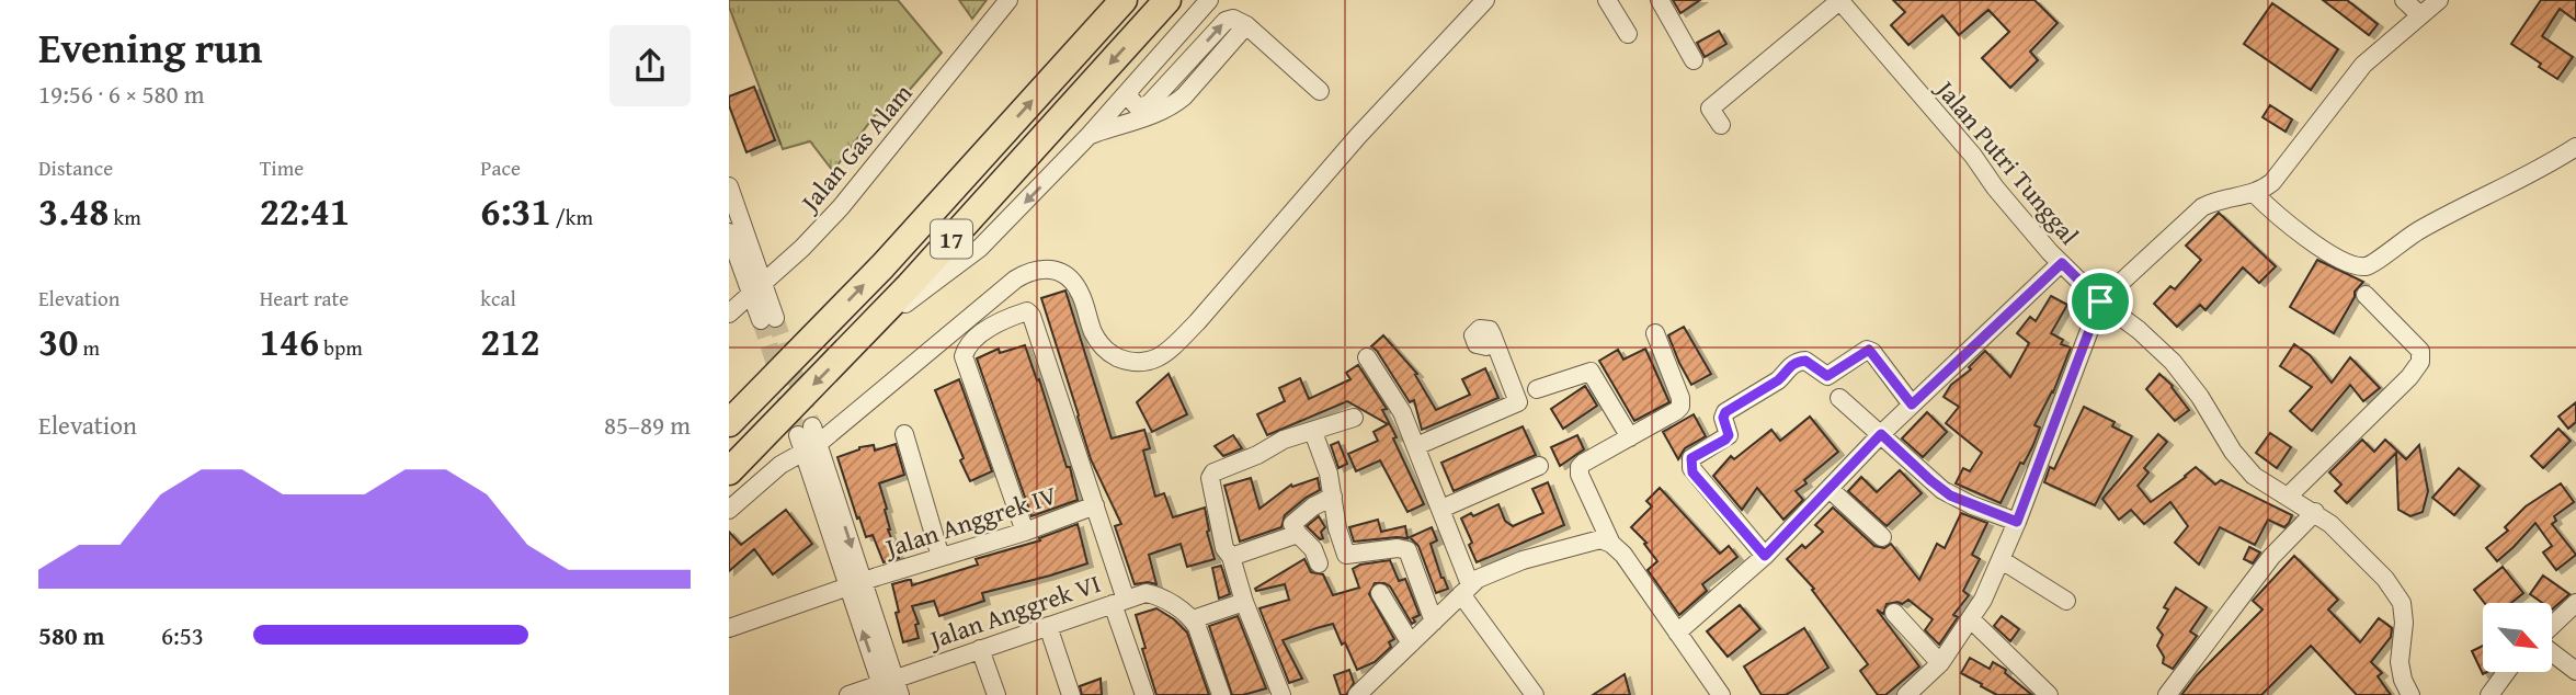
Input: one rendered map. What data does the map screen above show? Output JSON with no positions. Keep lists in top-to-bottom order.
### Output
{
  "streets": {
    "highway": ["17"],
    "street": [
      "Jalan Gas Alam",
      "Jalan Putri Tunggal",
      "Jalan Anggrek IV",
      "Jalan Anggrek VI"
    ]
  },
  "north": "bottom right",
  "page": {
    "heading": ["Evening run", "19:56 · 6 × 580 m"],
    "stats": [
      ["Distance", "3.48 km"],
      ["Time", "22:41"],
      ["Pace", "6:31 /km"],
      ["Elevation", "30 m"],
      ["Heart rate", "146 bpm"],
      ["kcal", "212"]
    ],
    "chart": ["Elevation", "85–89 m"],
    "list": [
      {
        "name": "580 m",
        "note": "6:53"
      }
    ]
  }
}
